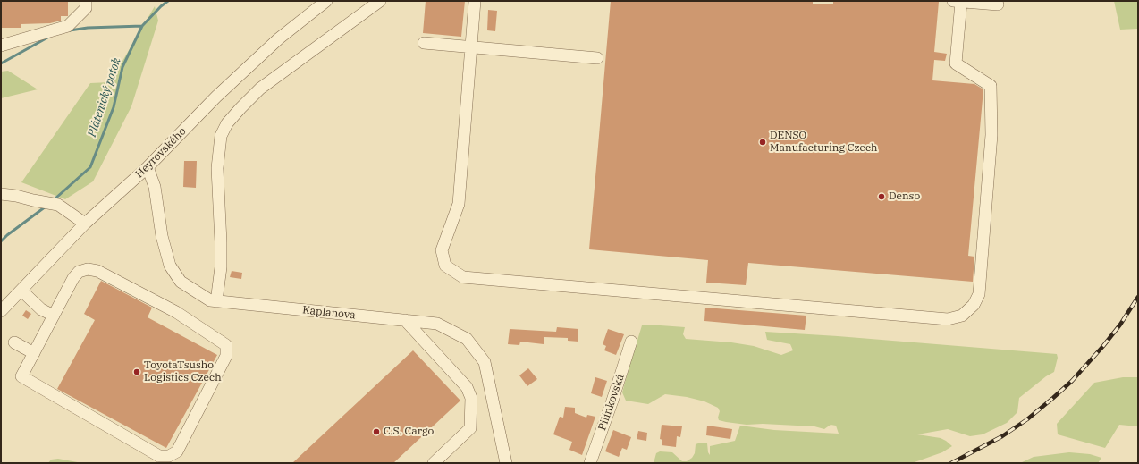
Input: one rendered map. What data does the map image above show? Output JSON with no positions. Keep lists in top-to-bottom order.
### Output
{
  "streets": {
    "street": ["Heyrovského", "Kaplanova", "Pilínkovská"]
  },
  "crossings": [
    ["Heyrovského", "Kaplanova"]
  ],
  "water": ["Plátenický potok"],
  "places": [
    "DENSO Manufacturing Czech",
    "Denso",
    "ToyotaTsusho Logistics Czech",
    "C.S. Cargo"
  ]
}
